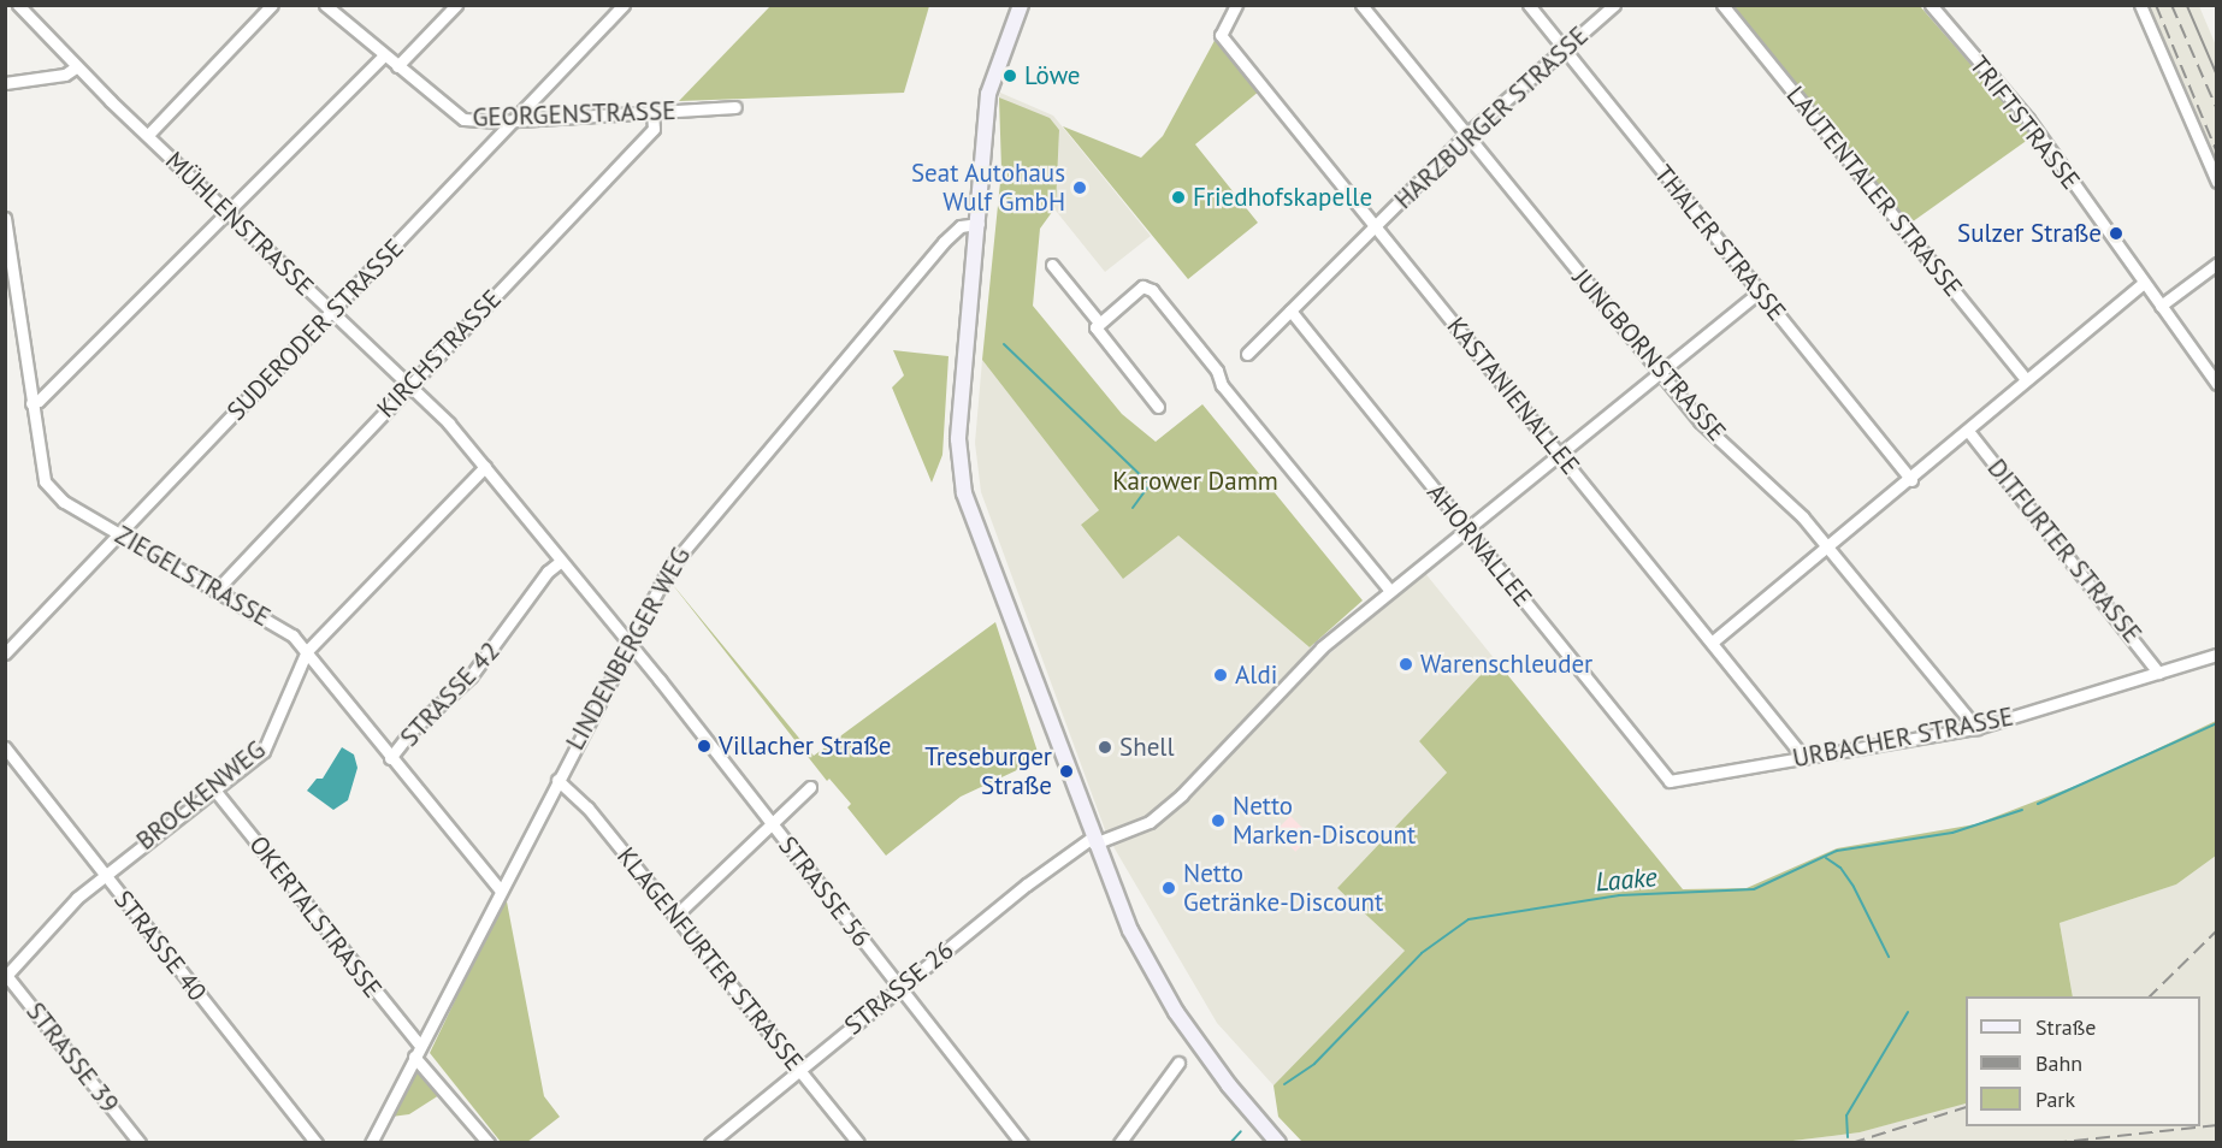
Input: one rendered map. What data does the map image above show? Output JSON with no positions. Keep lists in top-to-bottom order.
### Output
{
  "streets": {
    "street": [
      "GEORGENSTRASSE",
      "HARZBURGER STRASSE",
      "TRIFTSTRASSE",
      "LAUTENTALER STRASSE",
      "MÜHLENSTRASSE",
      "THALER STRASSE",
      "SUDERODER STRASSE",
      "KIRCHSTRASSE",
      "JUNGBORNSTRASSE",
      "KASTANIENALLEE",
      "AHORNALLEE",
      "DITFURTER STRASSE",
      "ZIEGELSTRASSE",
      "LINDENBERGER WEG",
      "STRASSE 42",
      "URBACHER STRASSE",
      "BROCKENWEG",
      "STRASSE 56",
      "OKERTALSTRASSE",
      "STRASSE 40",
      "KLAGENFURTER STRASSE",
      "STRASSE 26",
      "STRASSE 39"
    ]
  },
  "crossings": [
    ["GEORGENSTRASSE", "SUDERODER STRASSE"],
    ["GEORGENSTRASSE", "KIRCHSTRASSE"],
    ["HARZBURGER STRASSE", "THALER STRASSE"],
    ["HARZBURGER STRASSE", "JUNGBORNSTRASSE"],
    ["HARZBURGER STRASSE", "KASTANIENALLEE"],
    ["HARZBURGER STRASSE", "AHORNALLEE"],
    ["MÜHLENSTRASSE", "SUDERODER STRASSE"],
    ["MÜHLENSTRASSE", "KIRCHSTRASSE"],
    ["MÜHLENSTRASSE", "LINDENBERGER WEG"],
    ["MÜHLENSTRASSE", "STRASSE 42"],
    ["MÜHLENSTRASSE", "BROCKENWEG"],
    ["MÜHLENSTRASSE", "STRASSE 56"],
    ["SUDERODER STRASSE", "ZIEGELSTRASSE"],
    ["KIRCHSTRASSE", "ZIEGELSTRASSE"],
    ["JUNGBORNSTRASSE", "URBACHER STRASSE"],
    ["KASTANIENALLEE", "URBACHER STRASSE"],
    ["AHORNALLEE", "URBACHER STRASSE"],
    ["DITFURTER STRASSE", "URBACHER STRASSE"],
    ["ZIEGELSTRASSE", "LINDENBERGER WEG"],
    ["ZIEGELSTRASSE", "STRASSE 42"],
    ["ZIEGELSTRASSE", "BROCKENWEG"],
    ["LINDENBERGER WEG", "STRASSE 56"],
    ["LINDENBERGER WEG", "OKERTALSTRASSE"],
    ["LINDENBERGER WEG", "KLAGENFURTER STRASSE"],
    ["BROCKENWEG", "OKERTALSTRASSE"],
    ["BROCKENWEG", "STRASSE 40"],
    ["BROCKENWEG", "STRASSE 39"],
    ["STRASSE 56", "STRASSE 26"],
    ["KLAGENFURTER STRASSE", "STRASSE 26"]
  ],
  "water": ["Laake"],
  "parks": ["Karower Damm"],
  "places": [
    "Löwe",
    "Seat Autohaus Wulf GmbH",
    "Friedhofskapelle",
    "Sulzer Straße",
    "Warenschleuder",
    "Aldi",
    "Villacher Straße",
    "Shell",
    "Treseburger Straße",
    "Netto Marken-Discount",
    "Netto Getränke-Discount"
  ],
  "legend": ["Straße", "Bahn", "Park"]
}
